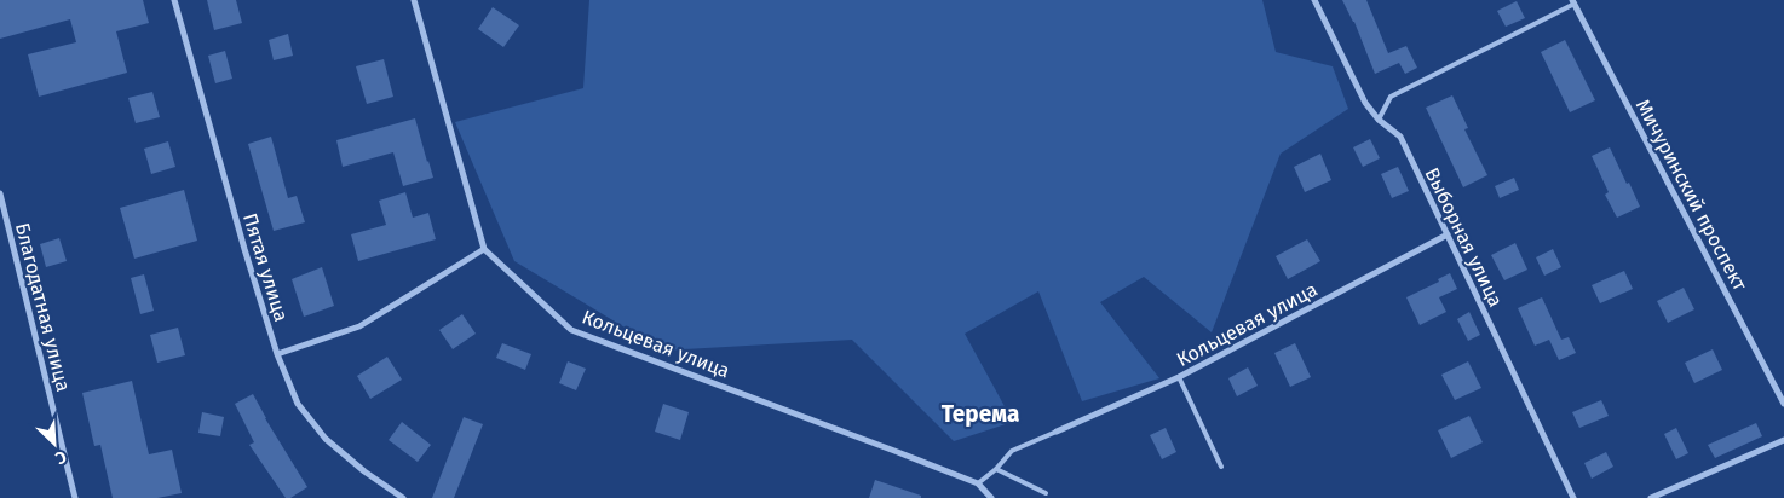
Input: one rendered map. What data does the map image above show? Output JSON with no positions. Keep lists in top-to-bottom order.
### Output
{
  "streets": {
    "street": [
      "Мичуринский проспект",
      "Выборная улица",
      "Пятая улица",
      "Благодатная улица",
      "Кольцевая улица"
    ]
  },
  "crossings": [
    ["Выборная улица", "Кольцевая улица"]
  ],
  "districts": ["Терема"],
  "north": "bottom right"
}
